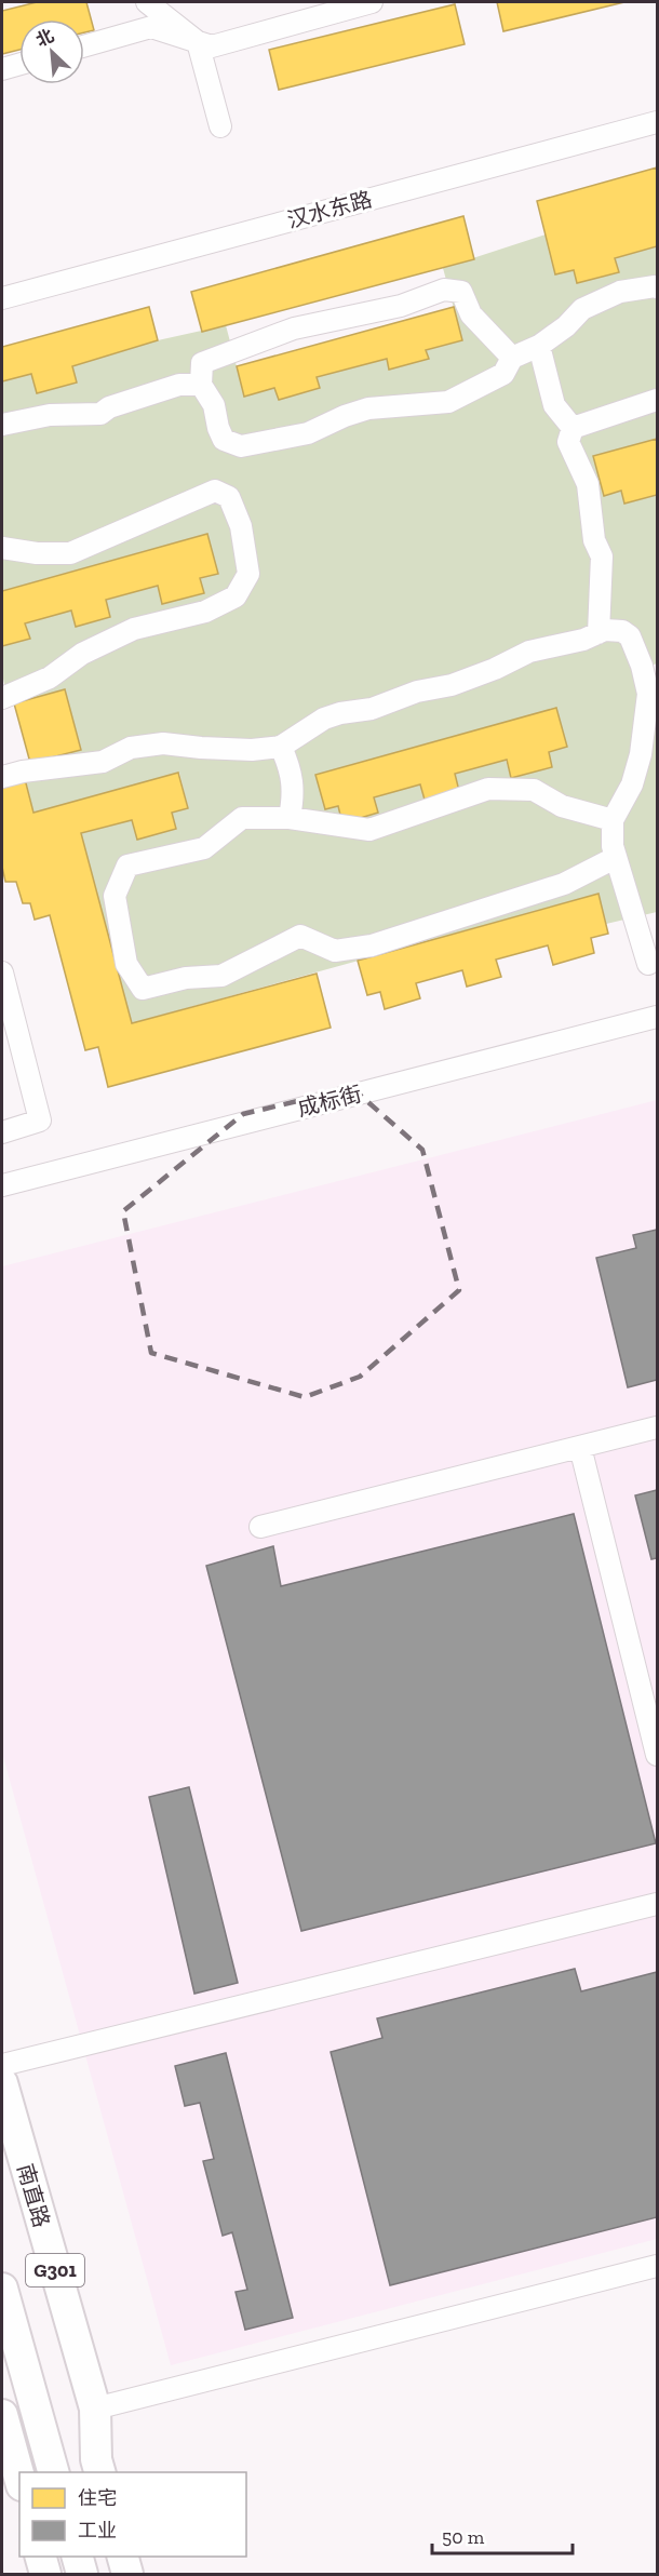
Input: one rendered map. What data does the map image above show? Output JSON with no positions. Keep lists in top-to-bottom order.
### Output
{
  "streets": {
    "highway": ["南直路", "G301"],
    "street": ["汉水东路", "成标街"]
  },
  "legend": ["住宅", "工业"],
  "scale_bar": "50 m",
  "north": "top left"
}
